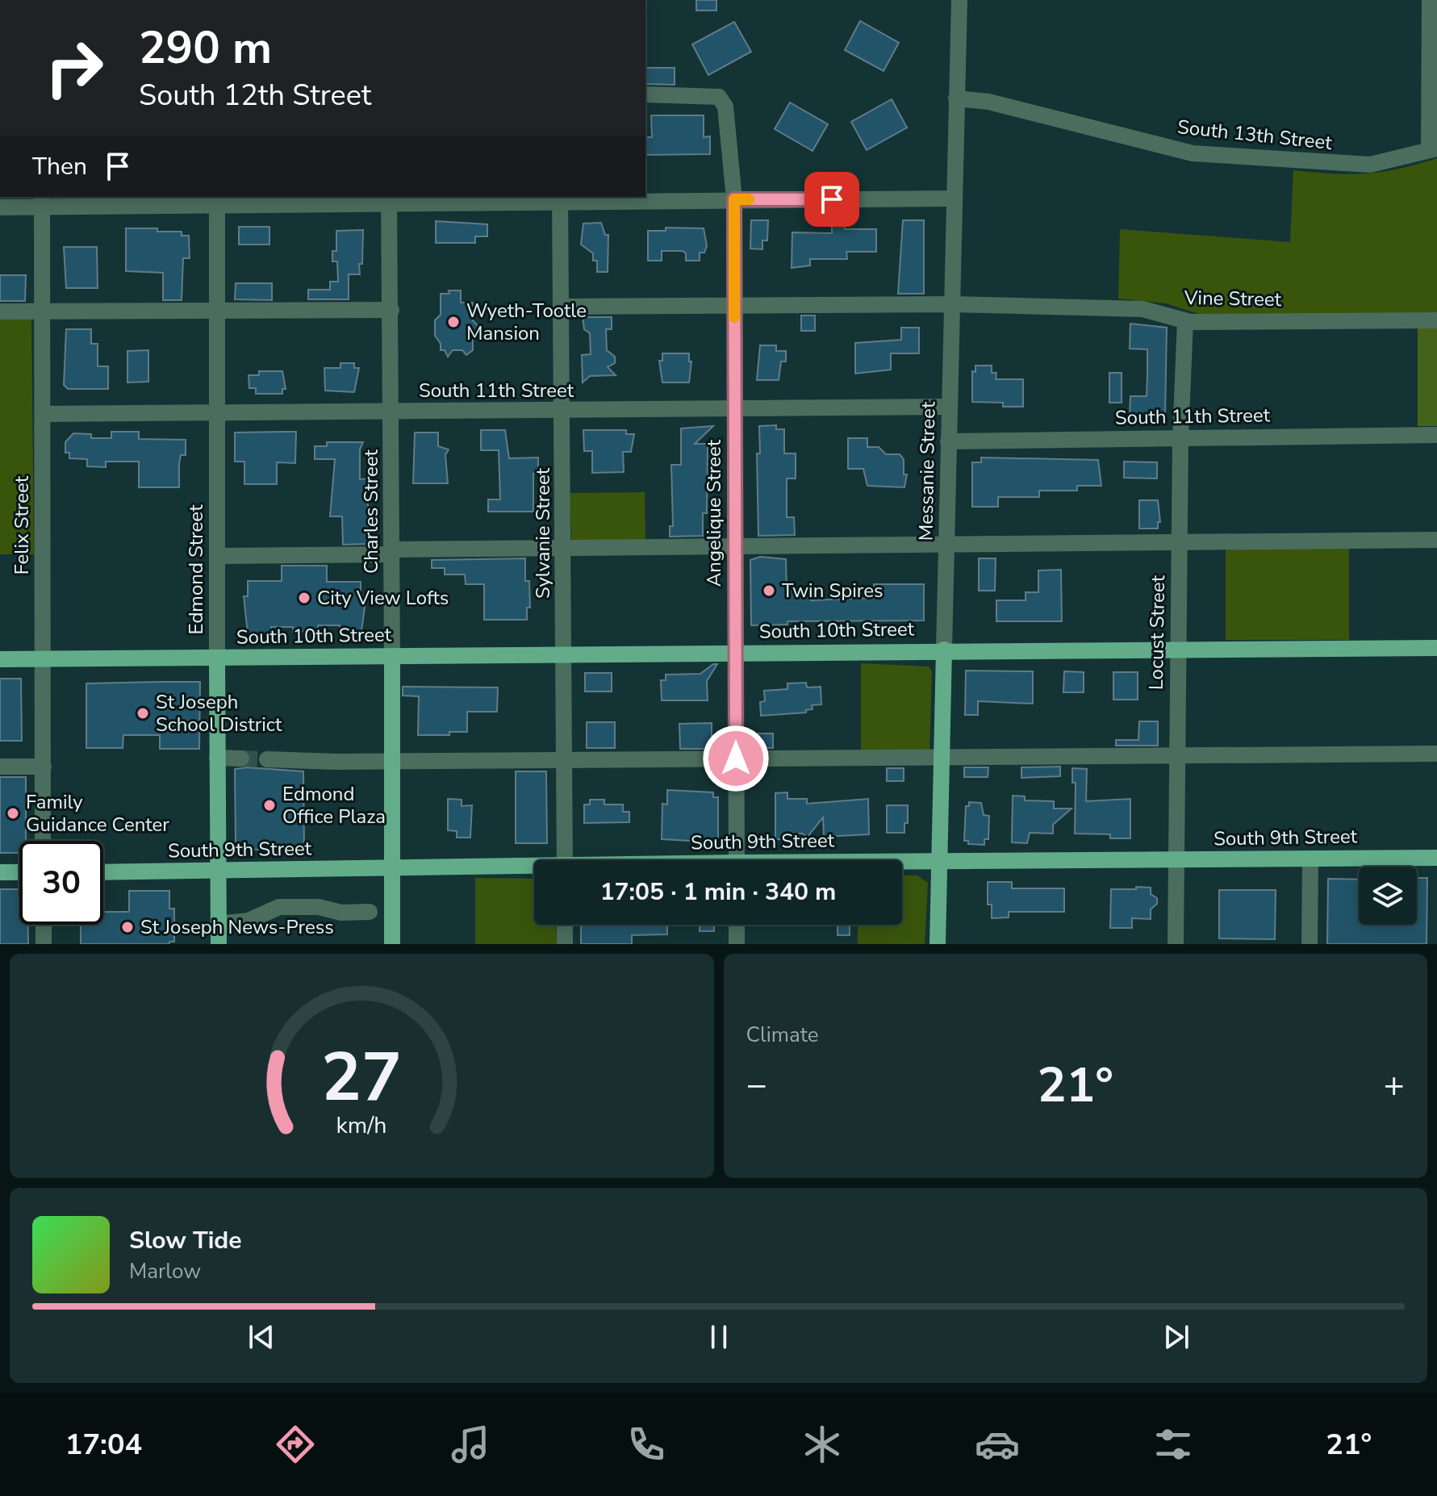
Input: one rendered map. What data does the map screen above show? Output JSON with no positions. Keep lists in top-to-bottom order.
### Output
{
  "streets": {
    "main road": [
      "Messanie Street",
      "Charles Street",
      "Edmond Street",
      "South 10th Street",
      "South 9th Street"
    ],
    "street": [
      "South 13th Street",
      "Vine Street",
      "South 11th Street",
      "Angelique Street",
      "Felix Street",
      "Sylvanie Street",
      "Locust Street"
    ]
  },
  "crossings": [
    ["South 13th Street", "Messanie Street"],
    ["Vine Street", "Messanie Street"],
    ["Vine Street", "Angelique Street"],
    ["Vine Street", "Sylvanie Street"],
    ["Vine Street", "Locust Street"],
    ["South 11th Street", "Messanie Street"],
    ["South 11th Street", "Charles Street"],
    ["South 11th Street", "Angelique Street"],
    ["South 11th Street", "Felix Street"],
    ["South 11th Street", "Sylvanie Street"],
    ["South 11th Street", "Edmond Street"],
    ["South 11th Street", "Locust Street"],
    ["Messanie Street", "South 10th Street"],
    ["Messanie Street", "South 9th Street"],
    ["Charles Street", "South 10th Street"],
    ["Charles Street", "South 9th Street"],
    ["Angelique Street", "South 10th Street"],
    ["Felix Street", "South 10th Street"],
    ["Sylvanie Street", "South 10th Street"],
    ["Edmond Street", "South 10th Street"],
    ["Edmond Street", "South 9th Street"],
    ["South 10th Street", "Locust Street"],
    ["Locust Street", "South 9th Street"]
  ],
  "places": [
    "Wyeth-Tootle Mansion",
    "Twin Spires",
    "City View Lofts",
    "St Joseph School District",
    "Edmond Office Plaza",
    "Family Guidance Center",
    "St Joseph News-Press"
  ],
  "page": {
    "turn": ["290 m", "South 12th Street"],
    "then": "Then",
    "limit": "30",
    "trip": "17:05 · 1 min · 340 m",
    "tile": "Climate",
    "heat": ["−", "21°", "+"],
    "song": ["Slow Tide", "Marlow"],
    "tabs": ["17:04", "21°"],
    "gauge": ["27", "km/h"]
  }
}
